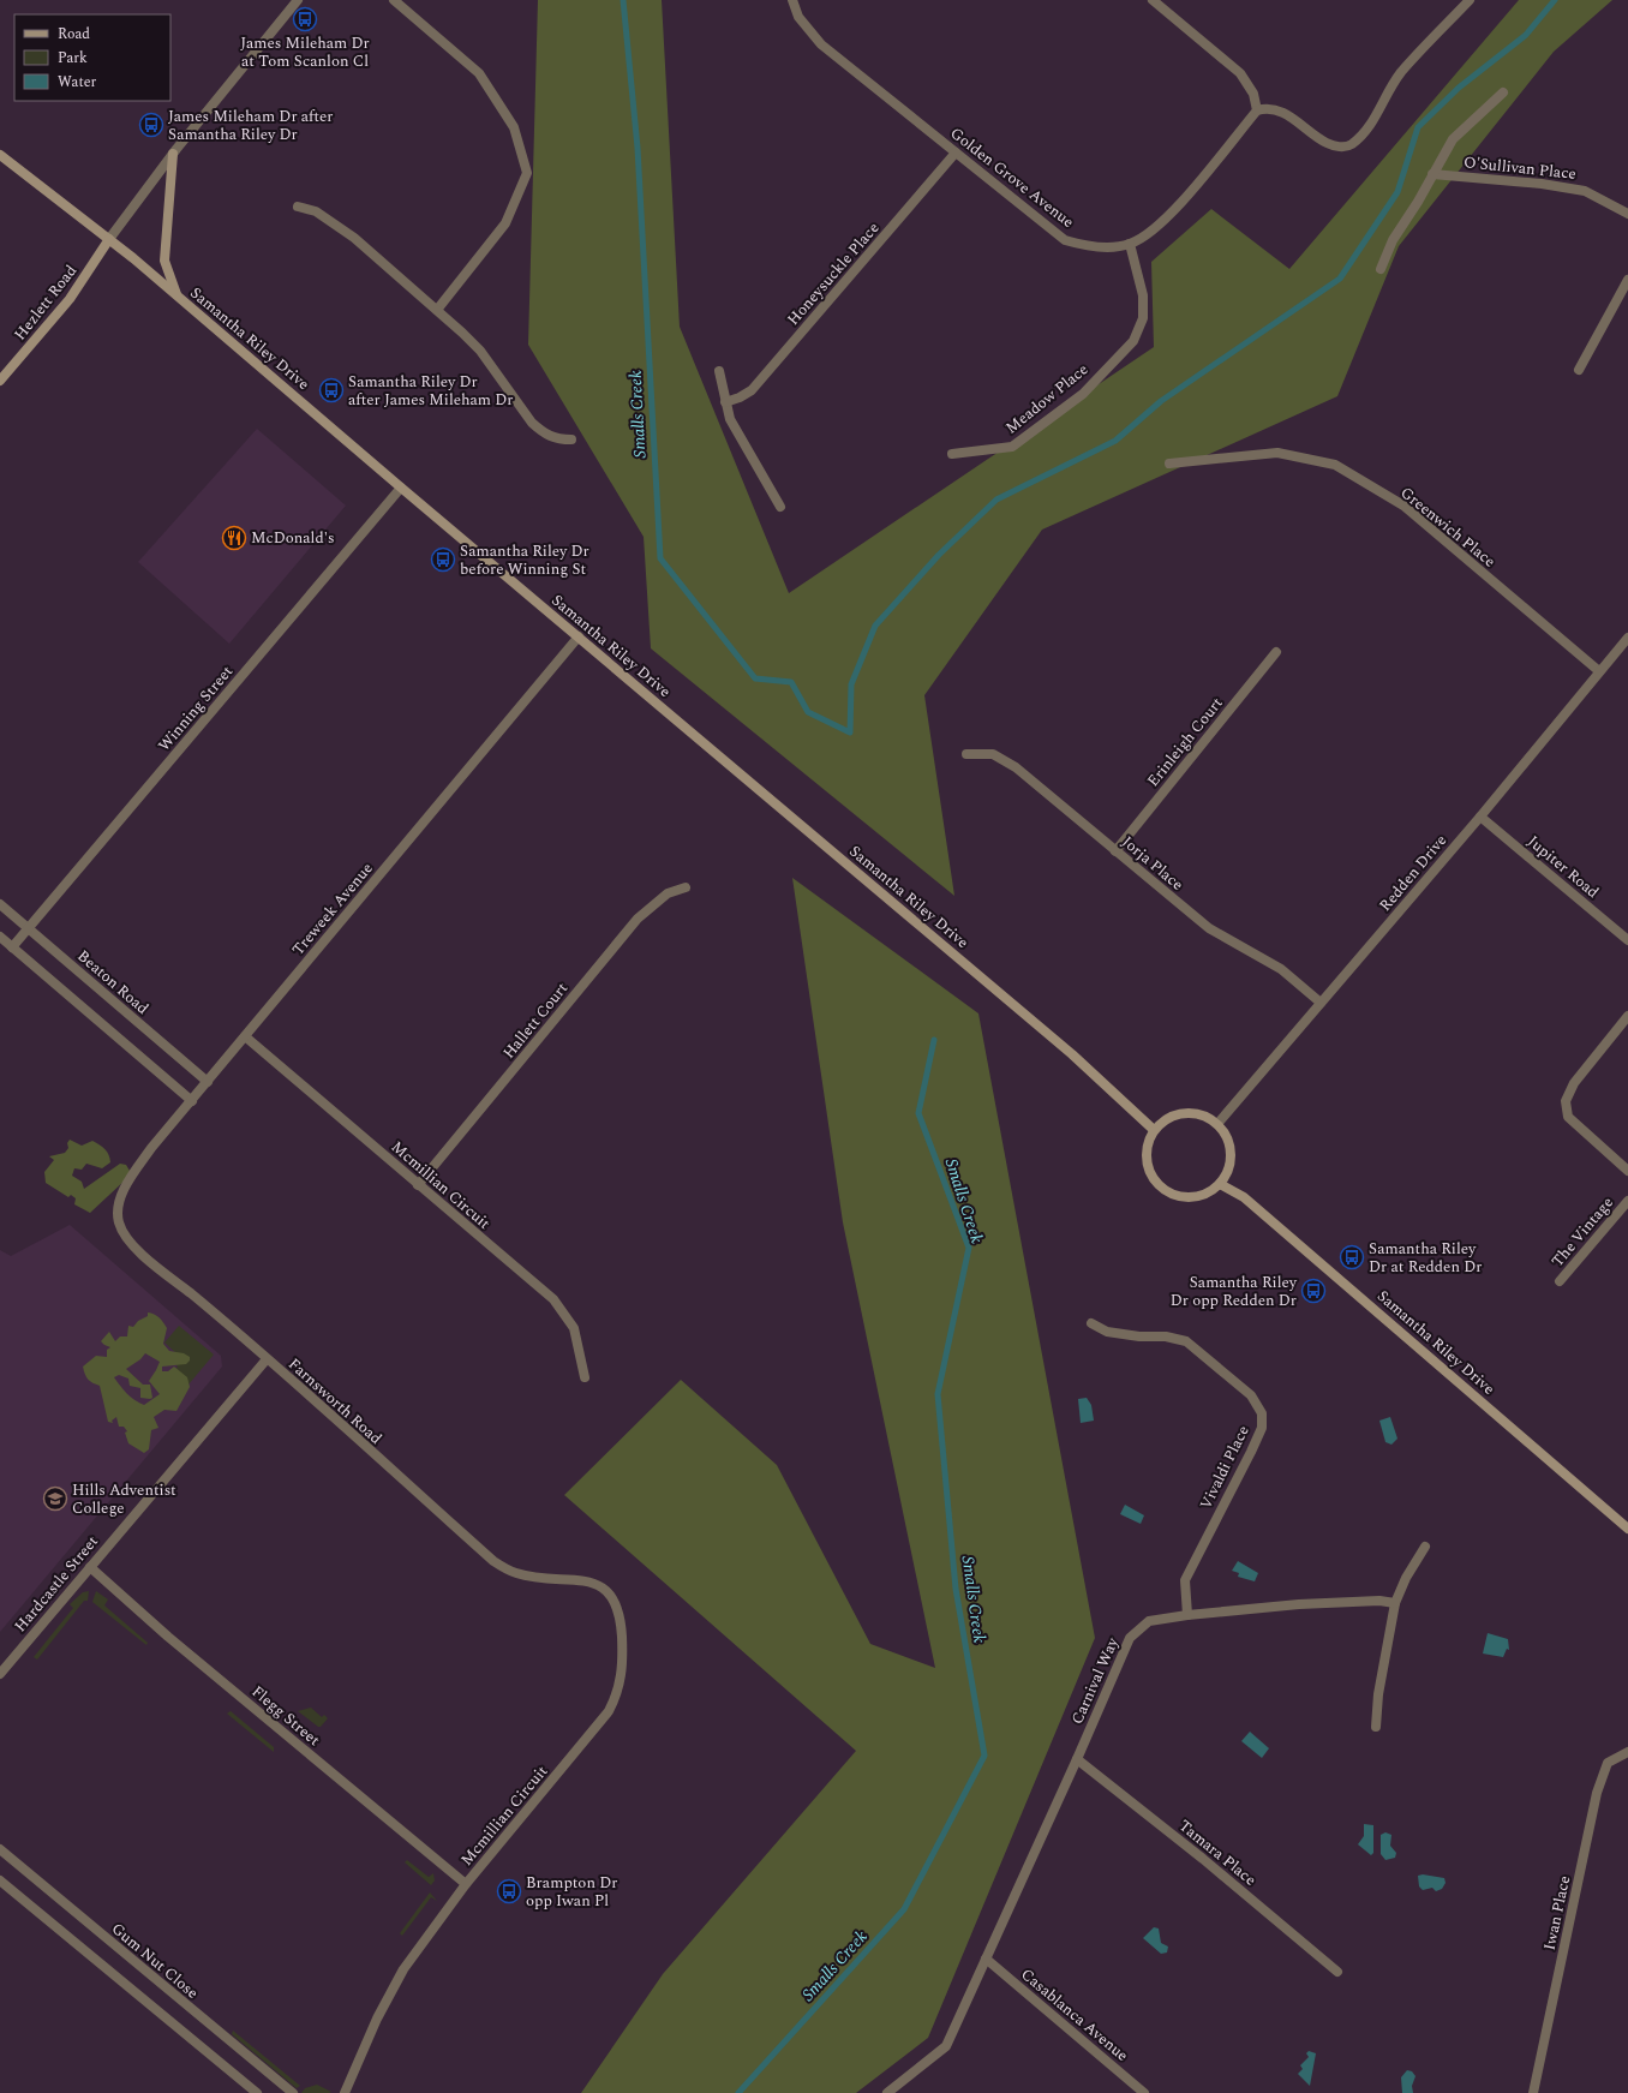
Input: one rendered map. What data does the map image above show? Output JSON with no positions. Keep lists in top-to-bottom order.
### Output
{
  "streets": {
    "main road": ["Hezlett Road", "Samantha Riley Drive"],
    "street": [
      "O'Sullivan Place",
      "Golden Grove Avenue",
      "Honeysuckle Place",
      "Meadow Place",
      "Greenwich Place",
      "Winning Street",
      "Erinleigh Court",
      "Jorja Place",
      "Jupiter Road",
      "Redden Drive",
      "Treweek Avenue",
      "Beaton Road",
      "Hallett Court",
      "Mcmillian Circuit",
      "The Vintage",
      "Farnsworth Road",
      "Vivaldi Place",
      "Hardcastle Street",
      "Carnival Way",
      "Flegg Street",
      "Tamara Place",
      "Iwan Place",
      "Gum Nut Close",
      "Casablanca Avenue"
    ]
  },
  "crossings": [
    ["Golden Grove Avenue", "Honeysuckle Place"],
    ["Golden Grove Avenue", "Meadow Place"],
    ["Hezlett Road", "Samantha Riley Drive"],
    ["Samantha Riley Drive", "Winning Street"],
    ["Samantha Riley Drive", "Redden Drive"],
    ["Samantha Riley Drive", "Treweek Avenue"],
    ["Greenwich Place", "Redden Drive"],
    ["Winning Street", "Beaton Road"],
    ["Erinleigh Court", "Jorja Place"],
    ["Jorja Place", "Redden Drive"],
    ["Jupiter Road", "Redden Drive"],
    ["Treweek Avenue", "Beaton Road"],
    ["Treweek Avenue", "Mcmillian Circuit"],
    ["Treweek Avenue", "Farnsworth Road"],
    ["Hallett Court", "Mcmillian Circuit"],
    ["Mcmillian Circuit", "Farnsworth Road"],
    ["Mcmillian Circuit", "Flegg Street"],
    ["Farnsworth Road", "Hardcastle Street"],
    ["Vivaldi Place", "Carnival Way"],
    ["Hardcastle Street", "Flegg Street"],
    ["Carnival Way", "Tamara Place"],
    ["Carnival Way", "Casablanca Avenue"]
  ],
  "water": ["Smalls Creek"],
  "places": {
    "bus stop": [
      "James Mileham Dr at Tom Scanlon Cl",
      "James Mileham Dr after Samantha Riley Dr",
      "Samantha Riley Dr after James Mileham Dr",
      "Samantha Riley Dr before Winning St",
      "Samantha Riley Dr at Redden Dr",
      "Samantha Riley Dr opp Redden Dr",
      "Brampton Dr opp Iwan Pl"
    ],
    "restaurant": ["McDonald's"],
    "school or university": ["Hills Adventist College"]
  },
  "legend": ["Road", "Park", "Water"]
}
